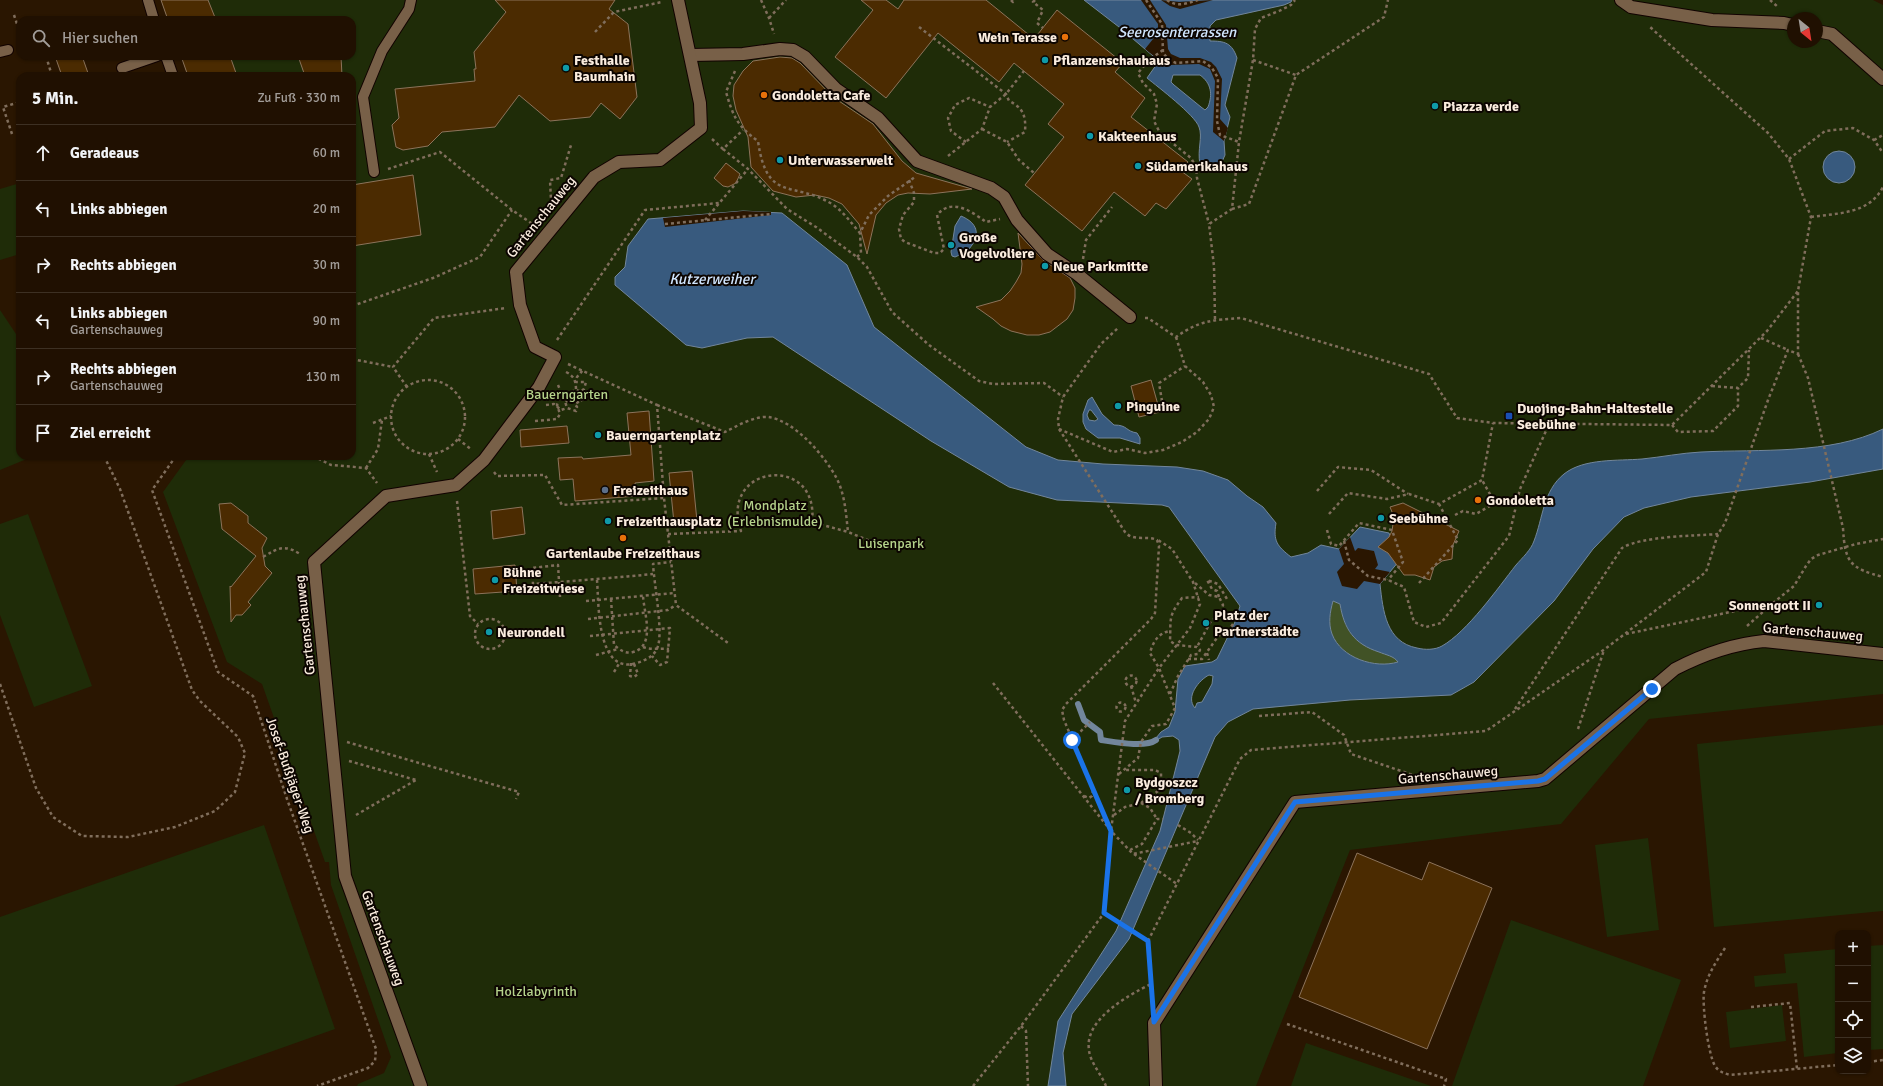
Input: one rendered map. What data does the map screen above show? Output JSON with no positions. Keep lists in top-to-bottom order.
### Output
{
  "streets": {
    "street": ["Gartenschauweg"],
    "path": ["Josef-Bußjäger-Weg"]
  },
  "water": ["Seerosenterrassen", "Kutzerweiher"],
  "parks": [
    "Bauerngarten",
    "Mondplatz (Erlebnismulde)",
    "Luisenpark",
    "Holzlabyrinth"
  ],
  "places": {
    "other": [
      "Wein Terasse",
      "Pflanzenschauhaus",
      "Festhalle Baumhain",
      "Gondoletta Cafe",
      "Piazza verde",
      "Kakteenhaus",
      "Unterwasserwelt",
      "Südamerikahaus",
      "Große Vogelvoliere",
      "Neue Parkmitte",
      "Pinguine",
      "Bauerngartenplatz",
      "Freizeithaus",
      "Gondoletta",
      "Seebühne",
      "Freizeithausplatz",
      "Gartenlaube Freizeithaus",
      "Bühne Freizeitwiese",
      "Sonnengott II",
      "Platz der Partnerstädte",
      "Neurondell",
      "Bydgoszcz / Bromberg"
    ],
    "transit": ["Duojing-Bahn-Haltestelle Seebühne"]
  },
  "north": "bottom right",
  "page": {
    "search": "Hier suchen",
    "heading": ["5 Min.", "Zu Fuß · 330 m"],
    "list": [
      ["Geradeaus", "60 m"],
      ["Links abbiegen", "20 m"],
      ["Rechts abbiegen", "30 m"],
      ["Links abbiegen", "Gartenschauweg", "90 m"],
      ["Rechts abbiegen", "Gartenschauweg", "130 m"],
      "Ziel erreicht"
    ],
    "map_buttons": ["+", "−"]
  }
}
